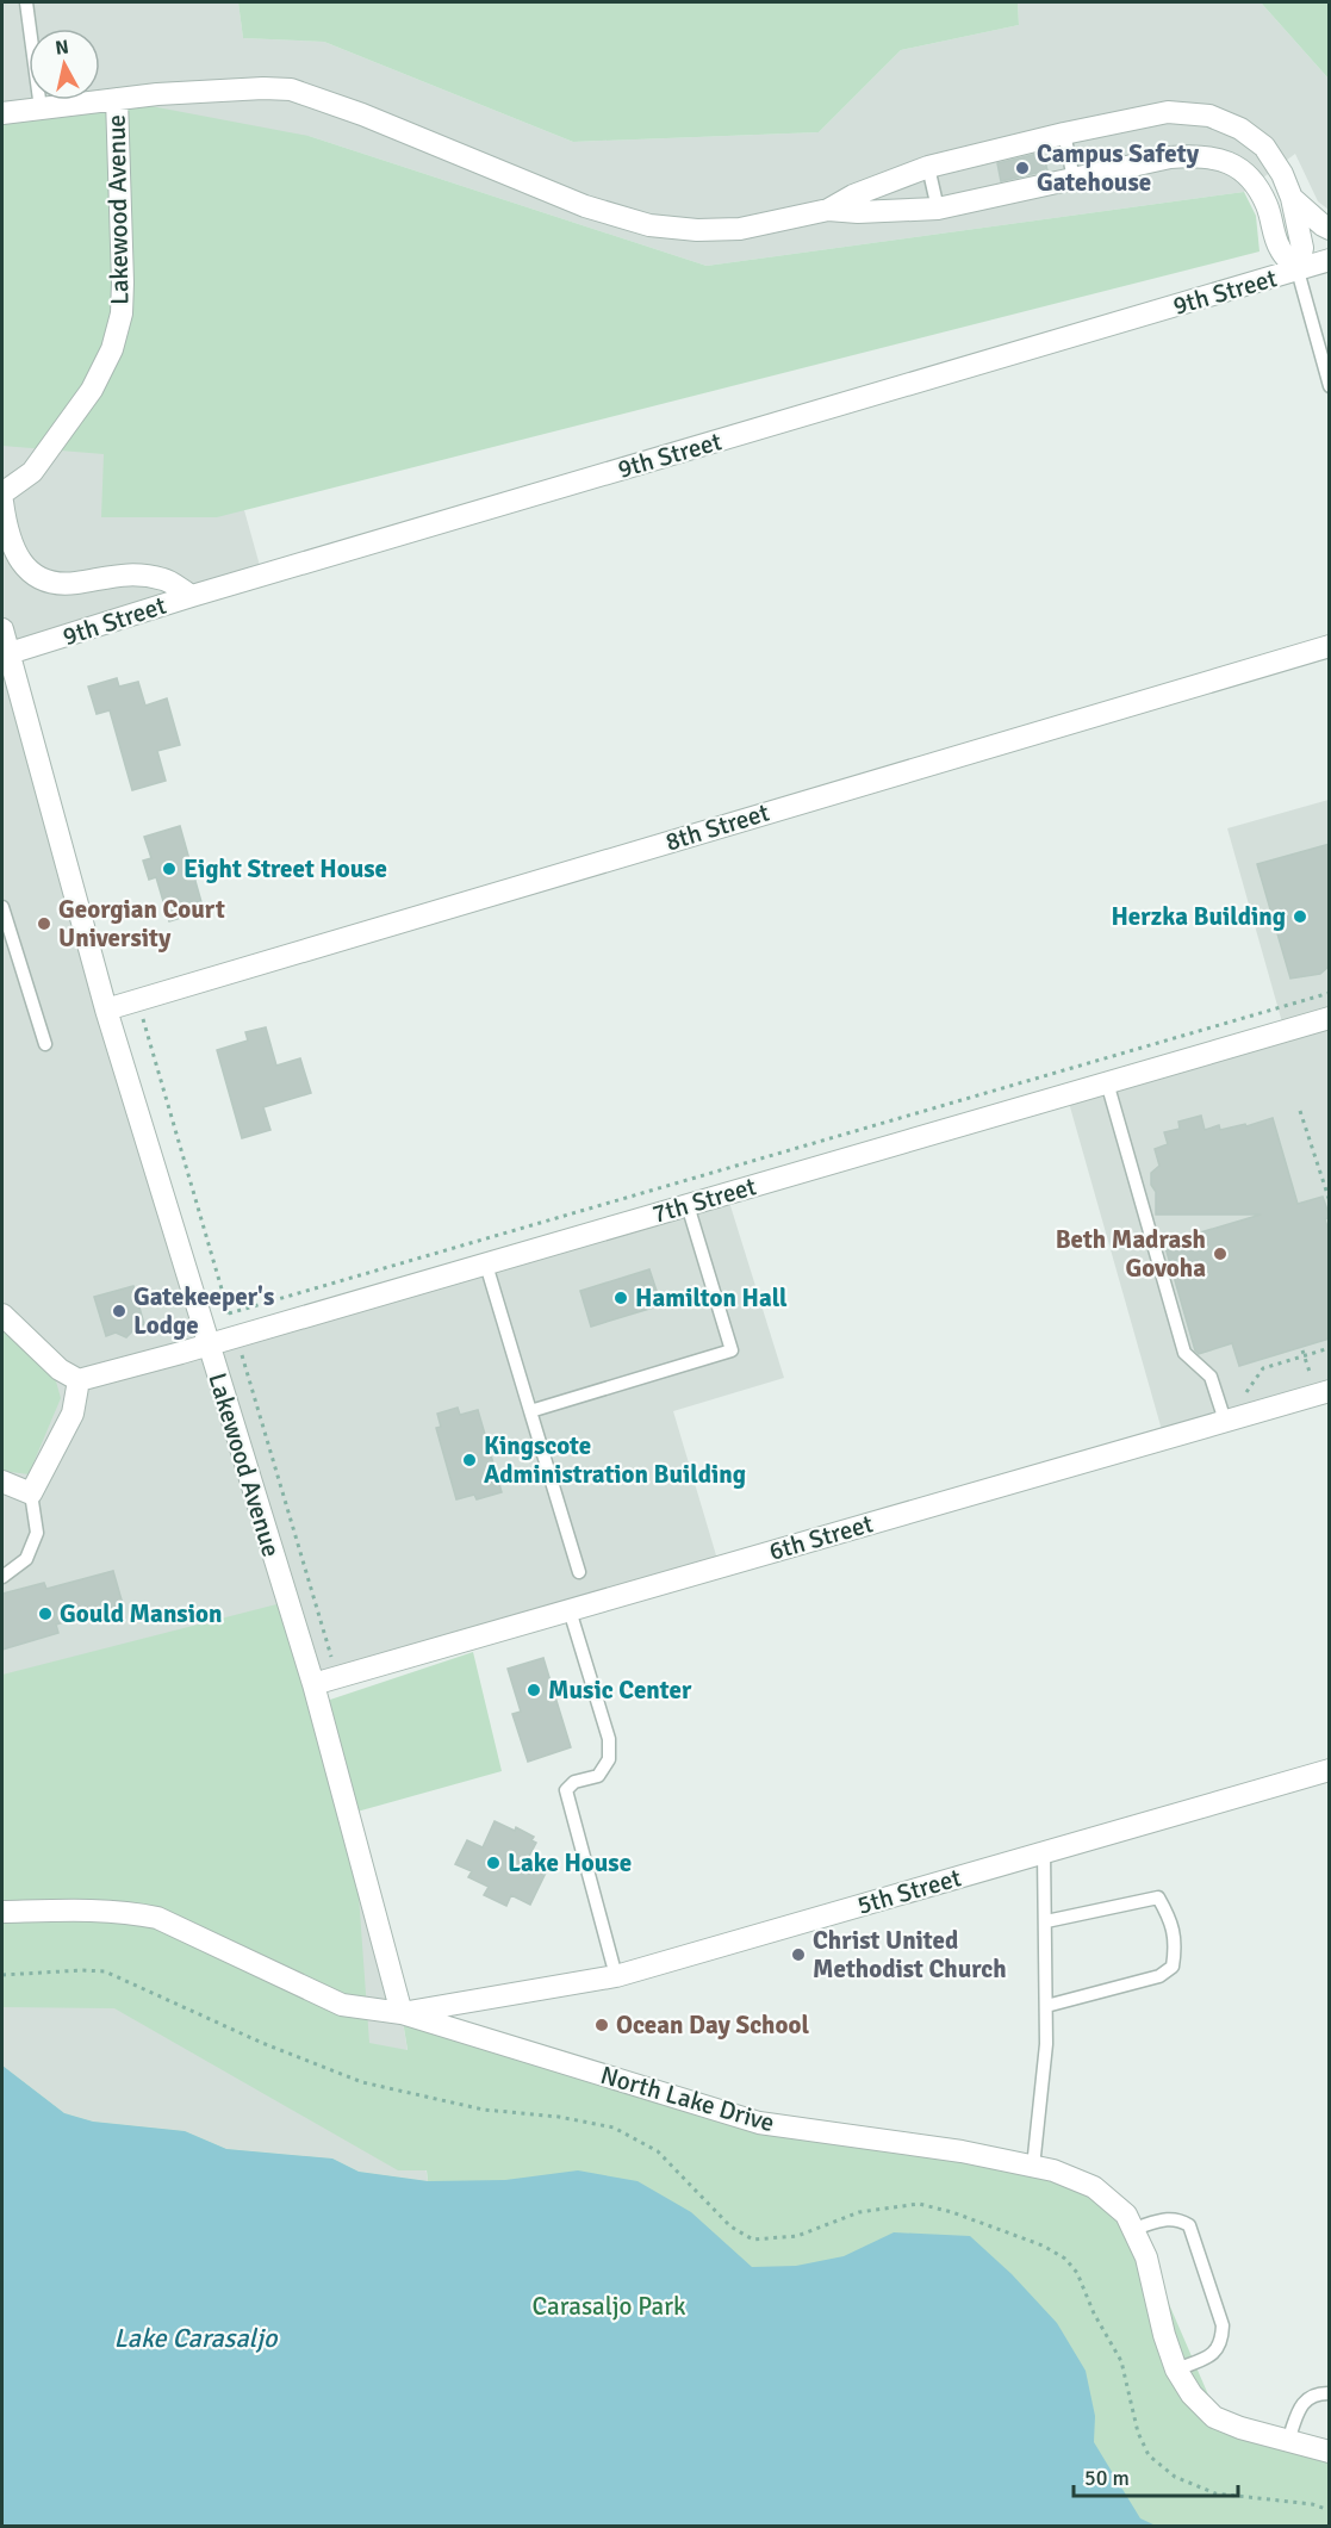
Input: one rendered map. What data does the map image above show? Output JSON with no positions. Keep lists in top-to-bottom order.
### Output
{
  "streets": {
    "street": [
      "Lakewood Avenue",
      "9th Street",
      "8th Street",
      "7th Street",
      "6th Street",
      "5th Street",
      "North Lake Drive"
    ]
  },
  "crossings": [
    ["Lakewood Avenue", "9th Street"],
    ["Lakewood Avenue", "8th Street"],
    ["Lakewood Avenue", "7th Street"],
    ["Lakewood Avenue", "6th Street"],
    ["Lakewood Avenue", "5th Street"],
    ["Lakewood Avenue", "North Lake Drive"],
    ["5th Street", "North Lake Drive"]
  ],
  "water": ["Lake Carasaljo"],
  "parks": ["Carasaljo Park"],
  "places": [
    "Campus Safety Gatehouse",
    "Eight Street House",
    "Herzka Building",
    "Georgian Court University",
    "Beth Madrash Govoha",
    "Hamilton Hall",
    "Gatekeeper's Lodge",
    "Kingscote Administration Building",
    "Gould Mansion",
    "Music Center",
    "Lake House",
    "Christ United Methodist Church",
    "Ocean Day School"
  ],
  "scale_bar": "50 m",
  "north": "top"
}
